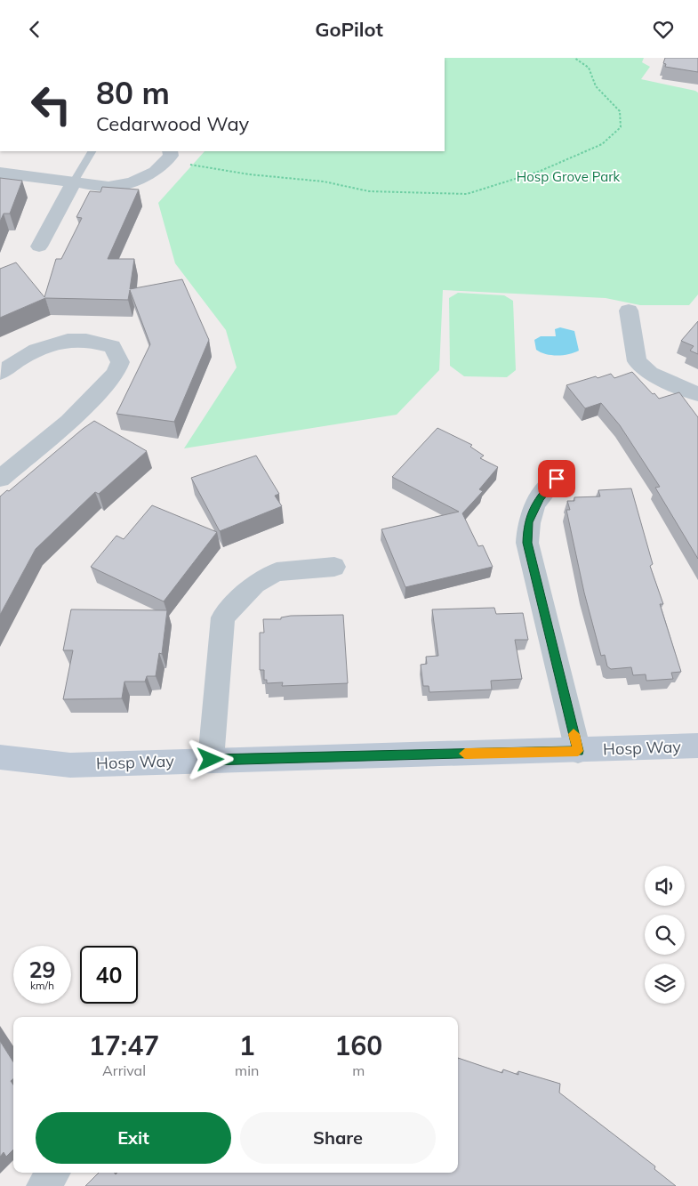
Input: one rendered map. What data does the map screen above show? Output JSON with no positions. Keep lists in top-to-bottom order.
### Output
{
  "streets": {
    "street": ["Hosp Way"]
  },
  "parks": ["Hosp Grove Park"],
  "page": {
    "header": "GoPilot",
    "turn": ["80 m", "Cedarwood Way"],
    "speed": "29 km/h",
    "limit": "40",
    "eta": [
      "17:47",
      "Arrival",
      "1",
      "min",
      "160",
      "m"
    ],
    "buttons": ["Exit", "Share"]
  }
}
